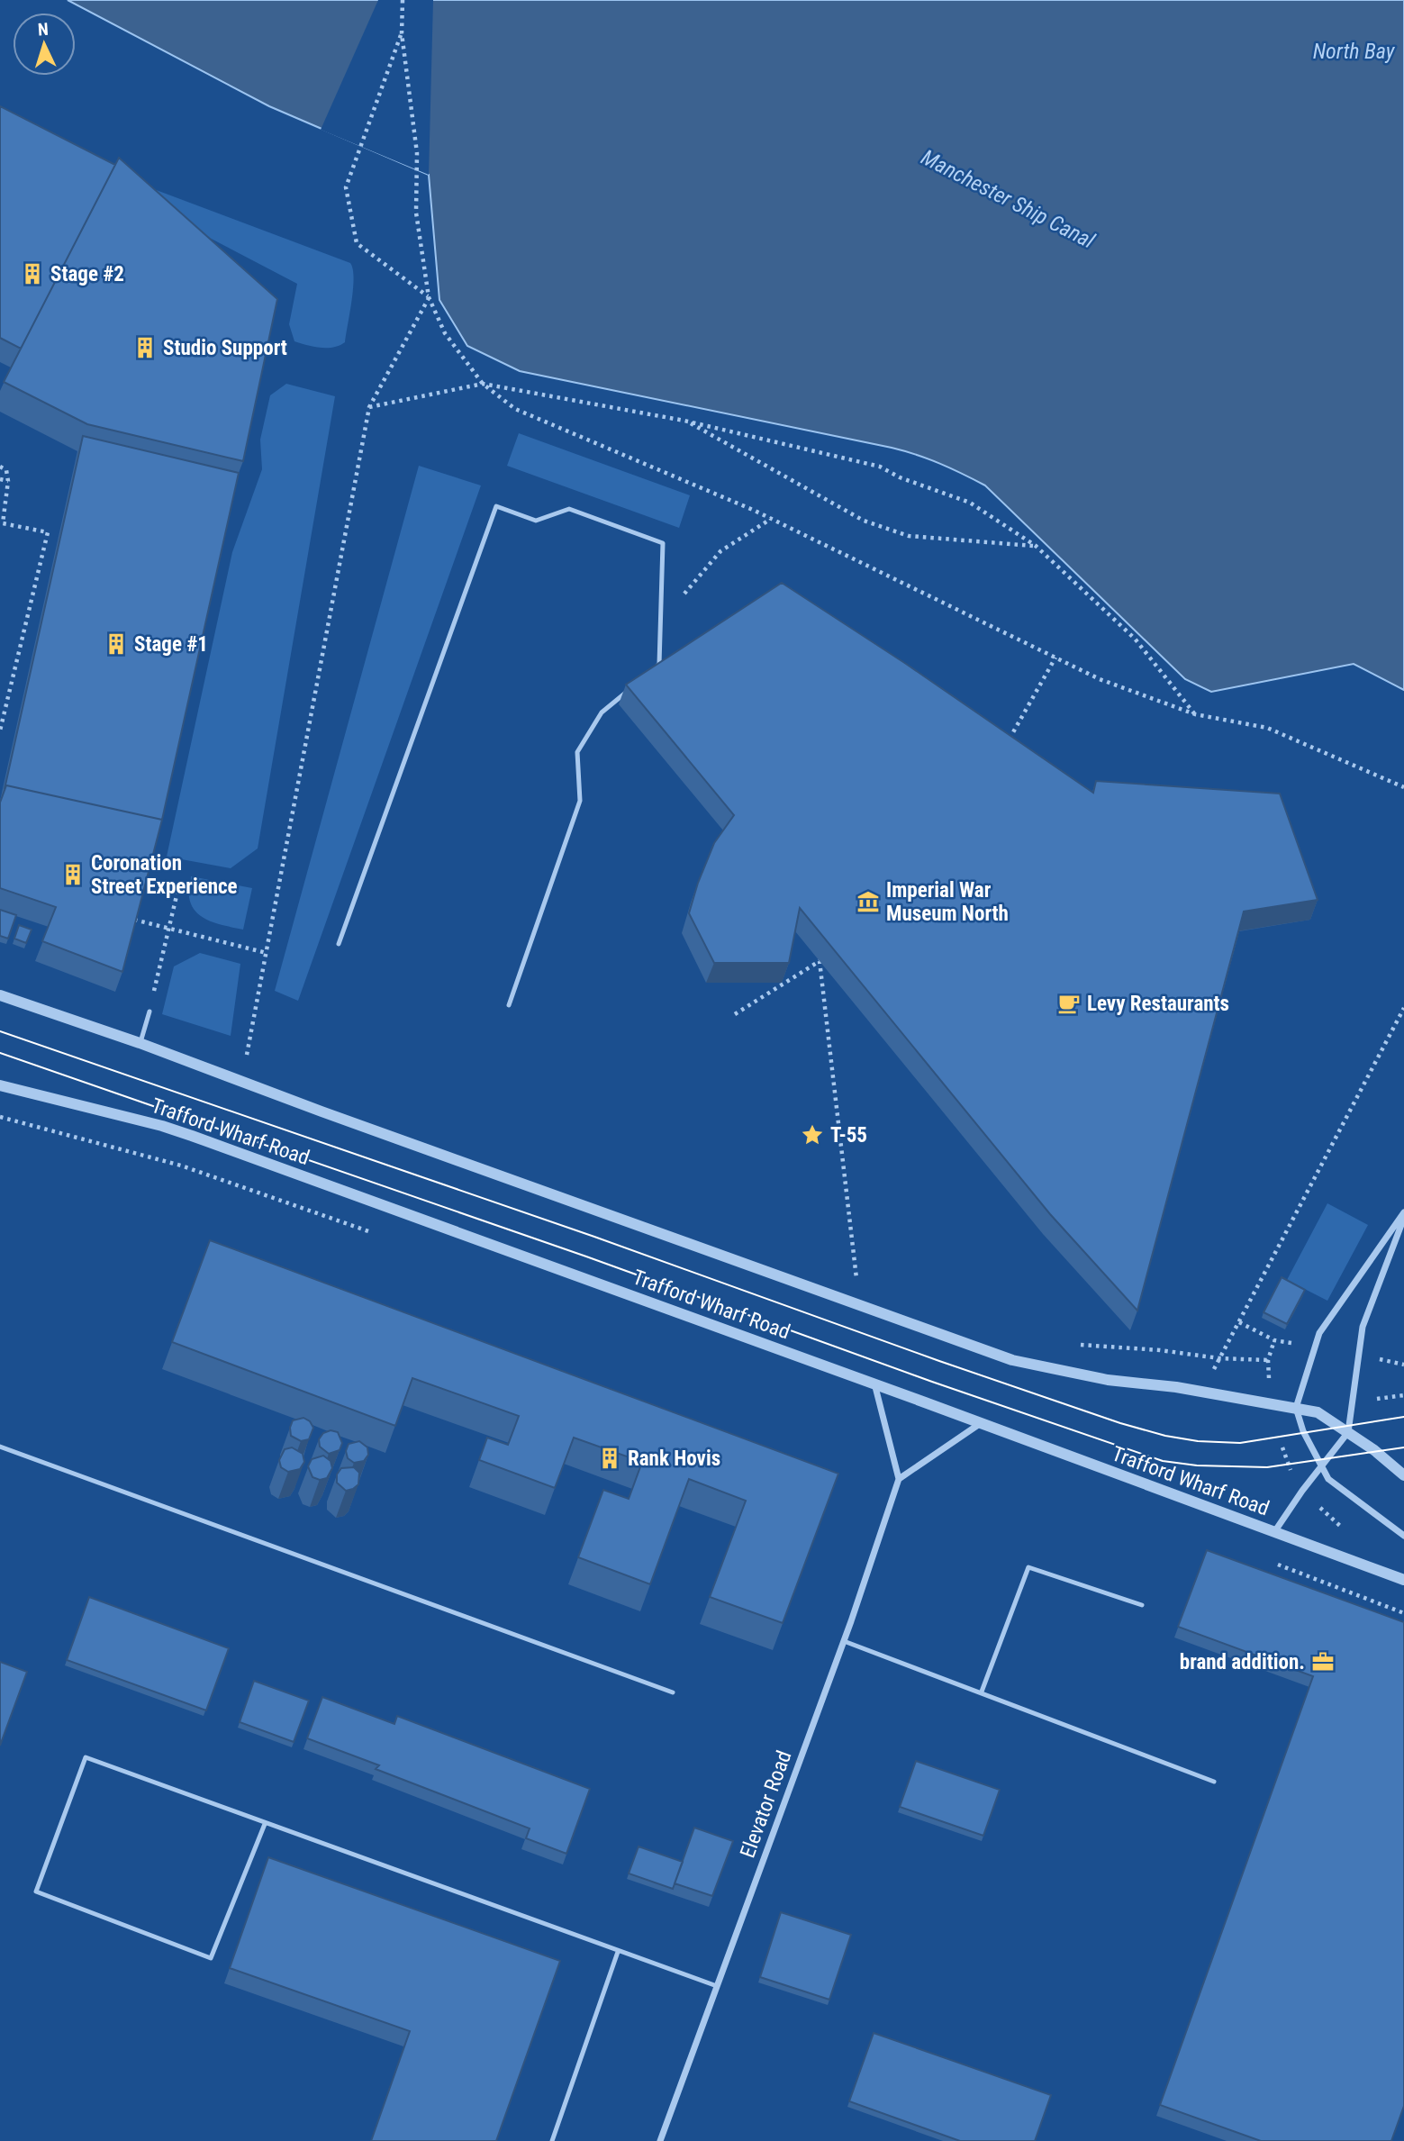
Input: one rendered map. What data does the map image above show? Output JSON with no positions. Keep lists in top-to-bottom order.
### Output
{
  "streets": {
    "street": ["Trafford Wharf Road", "Elevator Road"]
  },
  "water": ["North Bay", "Manchester Ship Canal"],
  "places": {
    "building": [
      "Stage #2",
      "Studio Support",
      "Stage #1",
      "Coronation Street Experience",
      "Rank Hovis"
    ],
    "museum": ["Imperial War Museum North"],
    "cafe": ["Levy Restaurants"],
    "place": ["T-55"],
    "office": ["brand addition."]
  },
  "north": "top"
}
